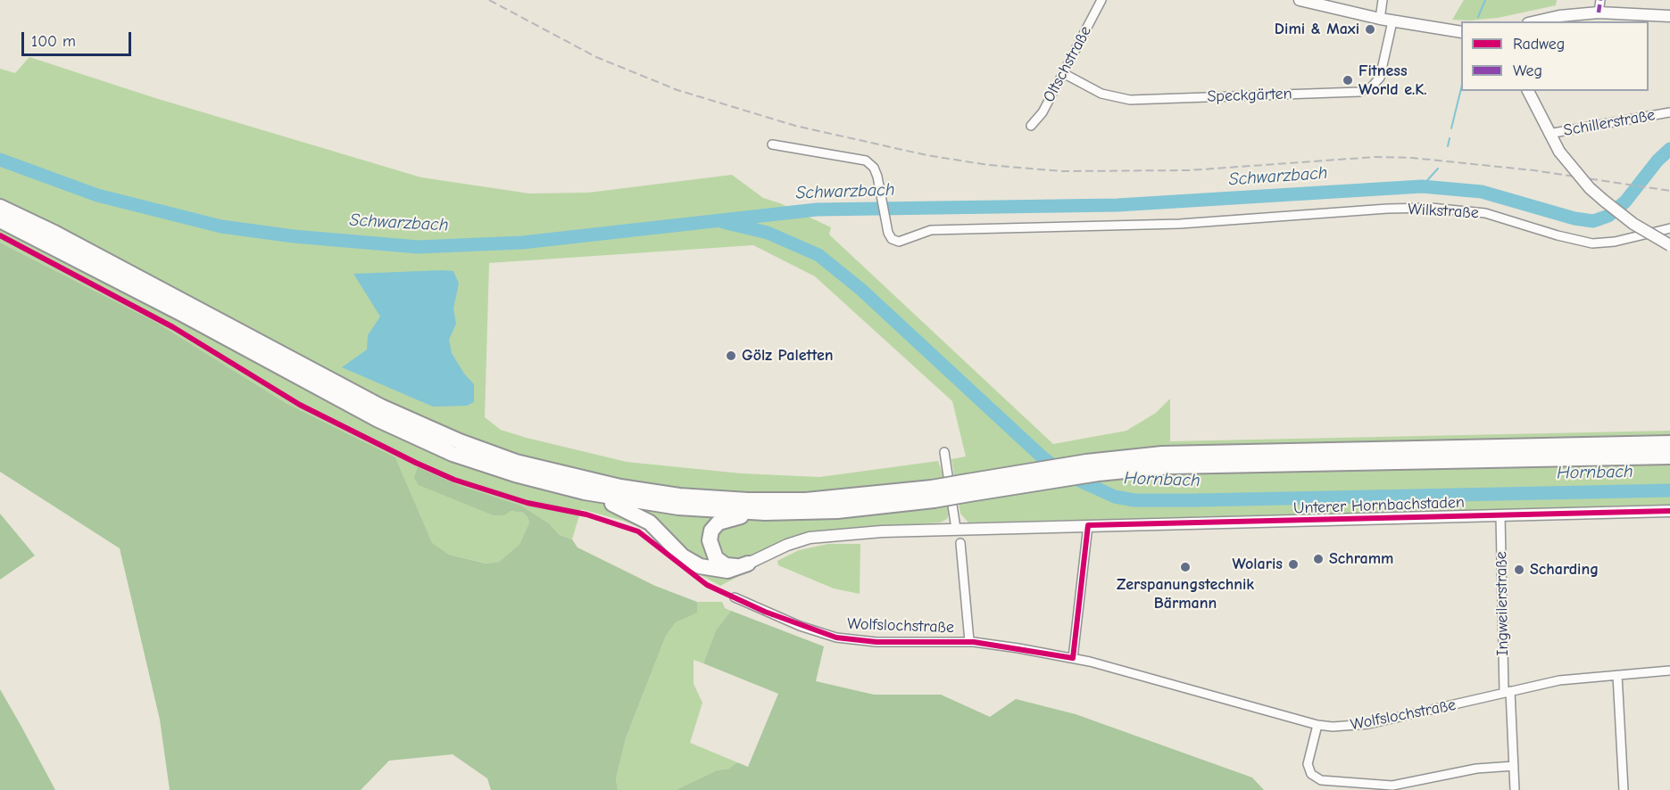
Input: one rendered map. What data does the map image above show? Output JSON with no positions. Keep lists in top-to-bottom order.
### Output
{
  "streets": {
    "street": [
      "Oltschstraße",
      "Speckgärten",
      "Schillerstraße",
      "Wilkstraße",
      "Unterer Hornbachstaden",
      "Ingweilerstraße",
      "Wolfslochstraße"
    ]
  },
  "crossings": [
    ["Oltschstraße", "Speckgärten"],
    ["Unterer Hornbachstaden", "Ingweilerstraße"],
    ["Ingweilerstraße", "Wolfslochstraße"]
  ],
  "water": ["Schwarzbach", "Hornbach"],
  "places": [
    "Dimi & Maxi",
    "Fitness World e.K.",
    "Gölz Paletten",
    "Schramm",
    "Wolaris",
    "Zerspanungstechnik Bärmann",
    "Scharding"
  ],
  "legend": ["Radweg", "Weg"],
  "scale_bar": "100 m"
}
